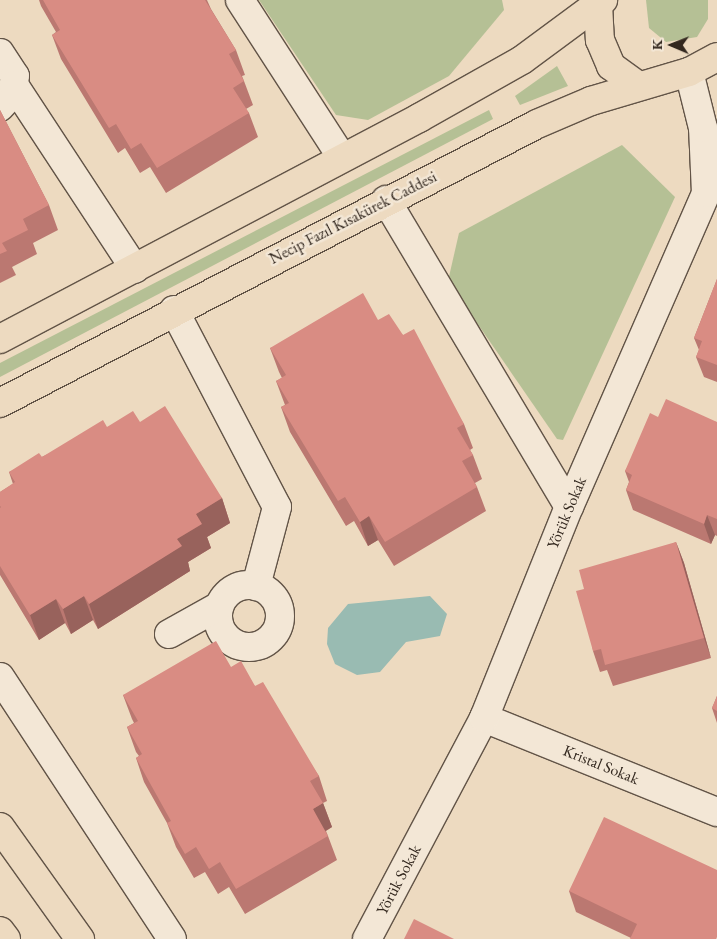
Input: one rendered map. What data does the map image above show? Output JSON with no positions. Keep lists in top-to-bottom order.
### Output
{
  "streets": {
    "main road": ["Necip Fazıl Kısakürek Caddesi"],
    "street": ["Yörük Sokak", "Kristal Sokak"]
  },
  "crossings": [
    ["Necip Fazıl Kısakürek Caddesi", "Yörük Sokak"],
    ["Yörük Sokak", "Kristal Sokak"]
  ],
  "north": "left"
}
